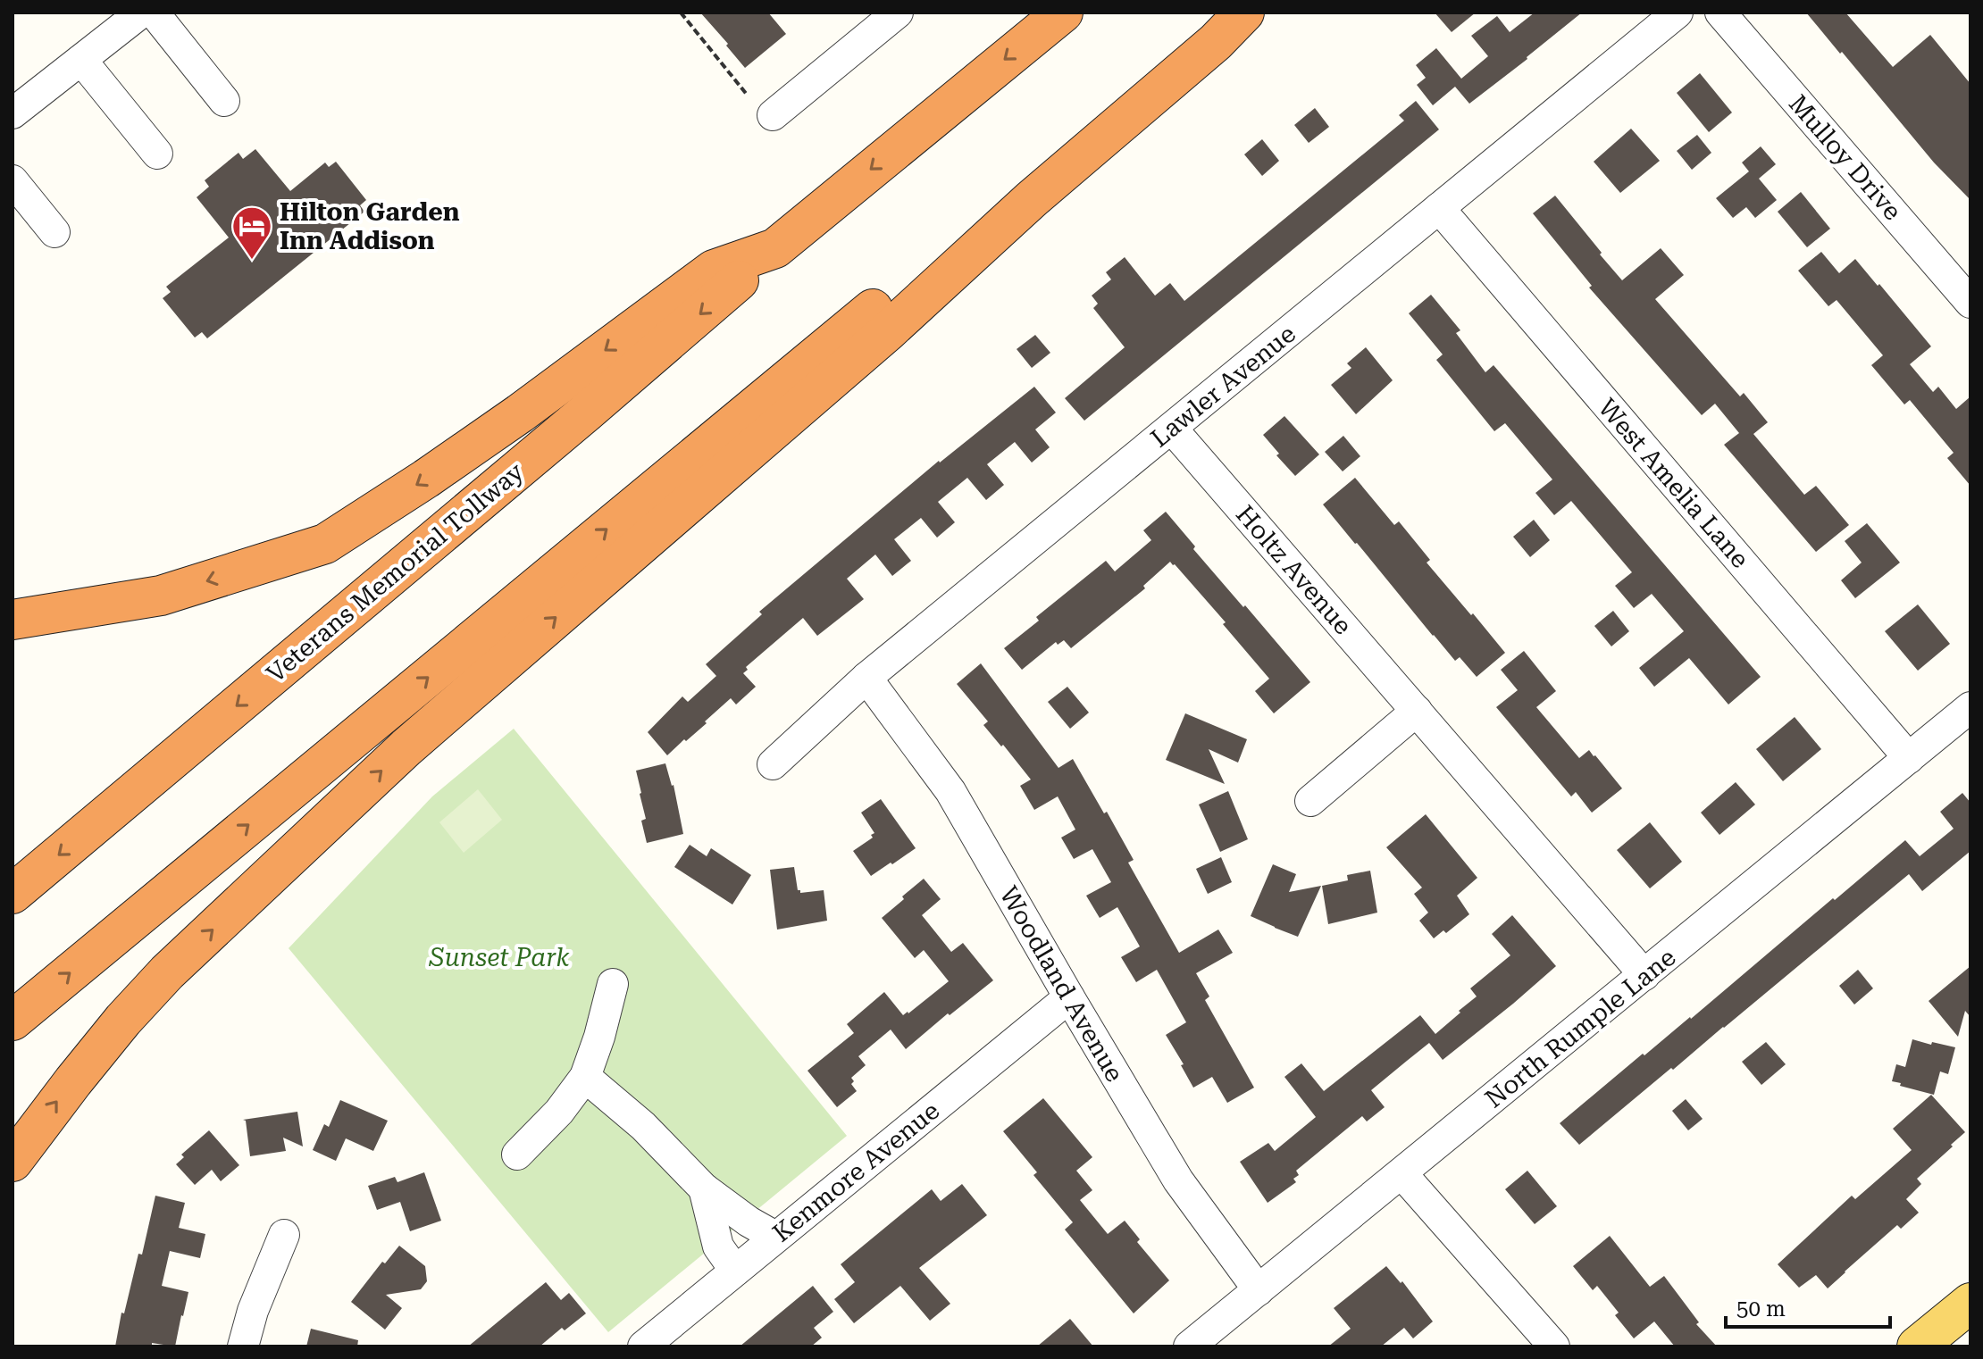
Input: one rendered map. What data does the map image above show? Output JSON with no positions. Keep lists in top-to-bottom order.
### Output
{
  "streets": {
    "highway": ["Veterans Memorial Tollway"],
    "street": [
      "Mulloy Drive",
      "Lawler Avenue",
      "West Amelia Lane",
      "Holtz Avenue",
      "Woodland Avenue",
      "North Rumple Lane",
      "Kenmore Avenue"
    ]
  },
  "crossings": [
    ["Lawler Avenue", "West Amelia Lane"],
    ["Lawler Avenue", "Holtz Avenue"],
    ["Lawler Avenue", "Woodland Avenue"],
    ["West Amelia Lane", "North Rumple Lane"],
    ["Holtz Avenue", "North Rumple Lane"],
    ["Woodland Avenue", "North Rumple Lane"],
    ["Woodland Avenue", "Kenmore Avenue"]
  ],
  "parks": ["Sunset Park"],
  "places": {
    "hotel": ["Hilton Garden Inn Addison"]
  },
  "scale_bar": "50 m"
}
